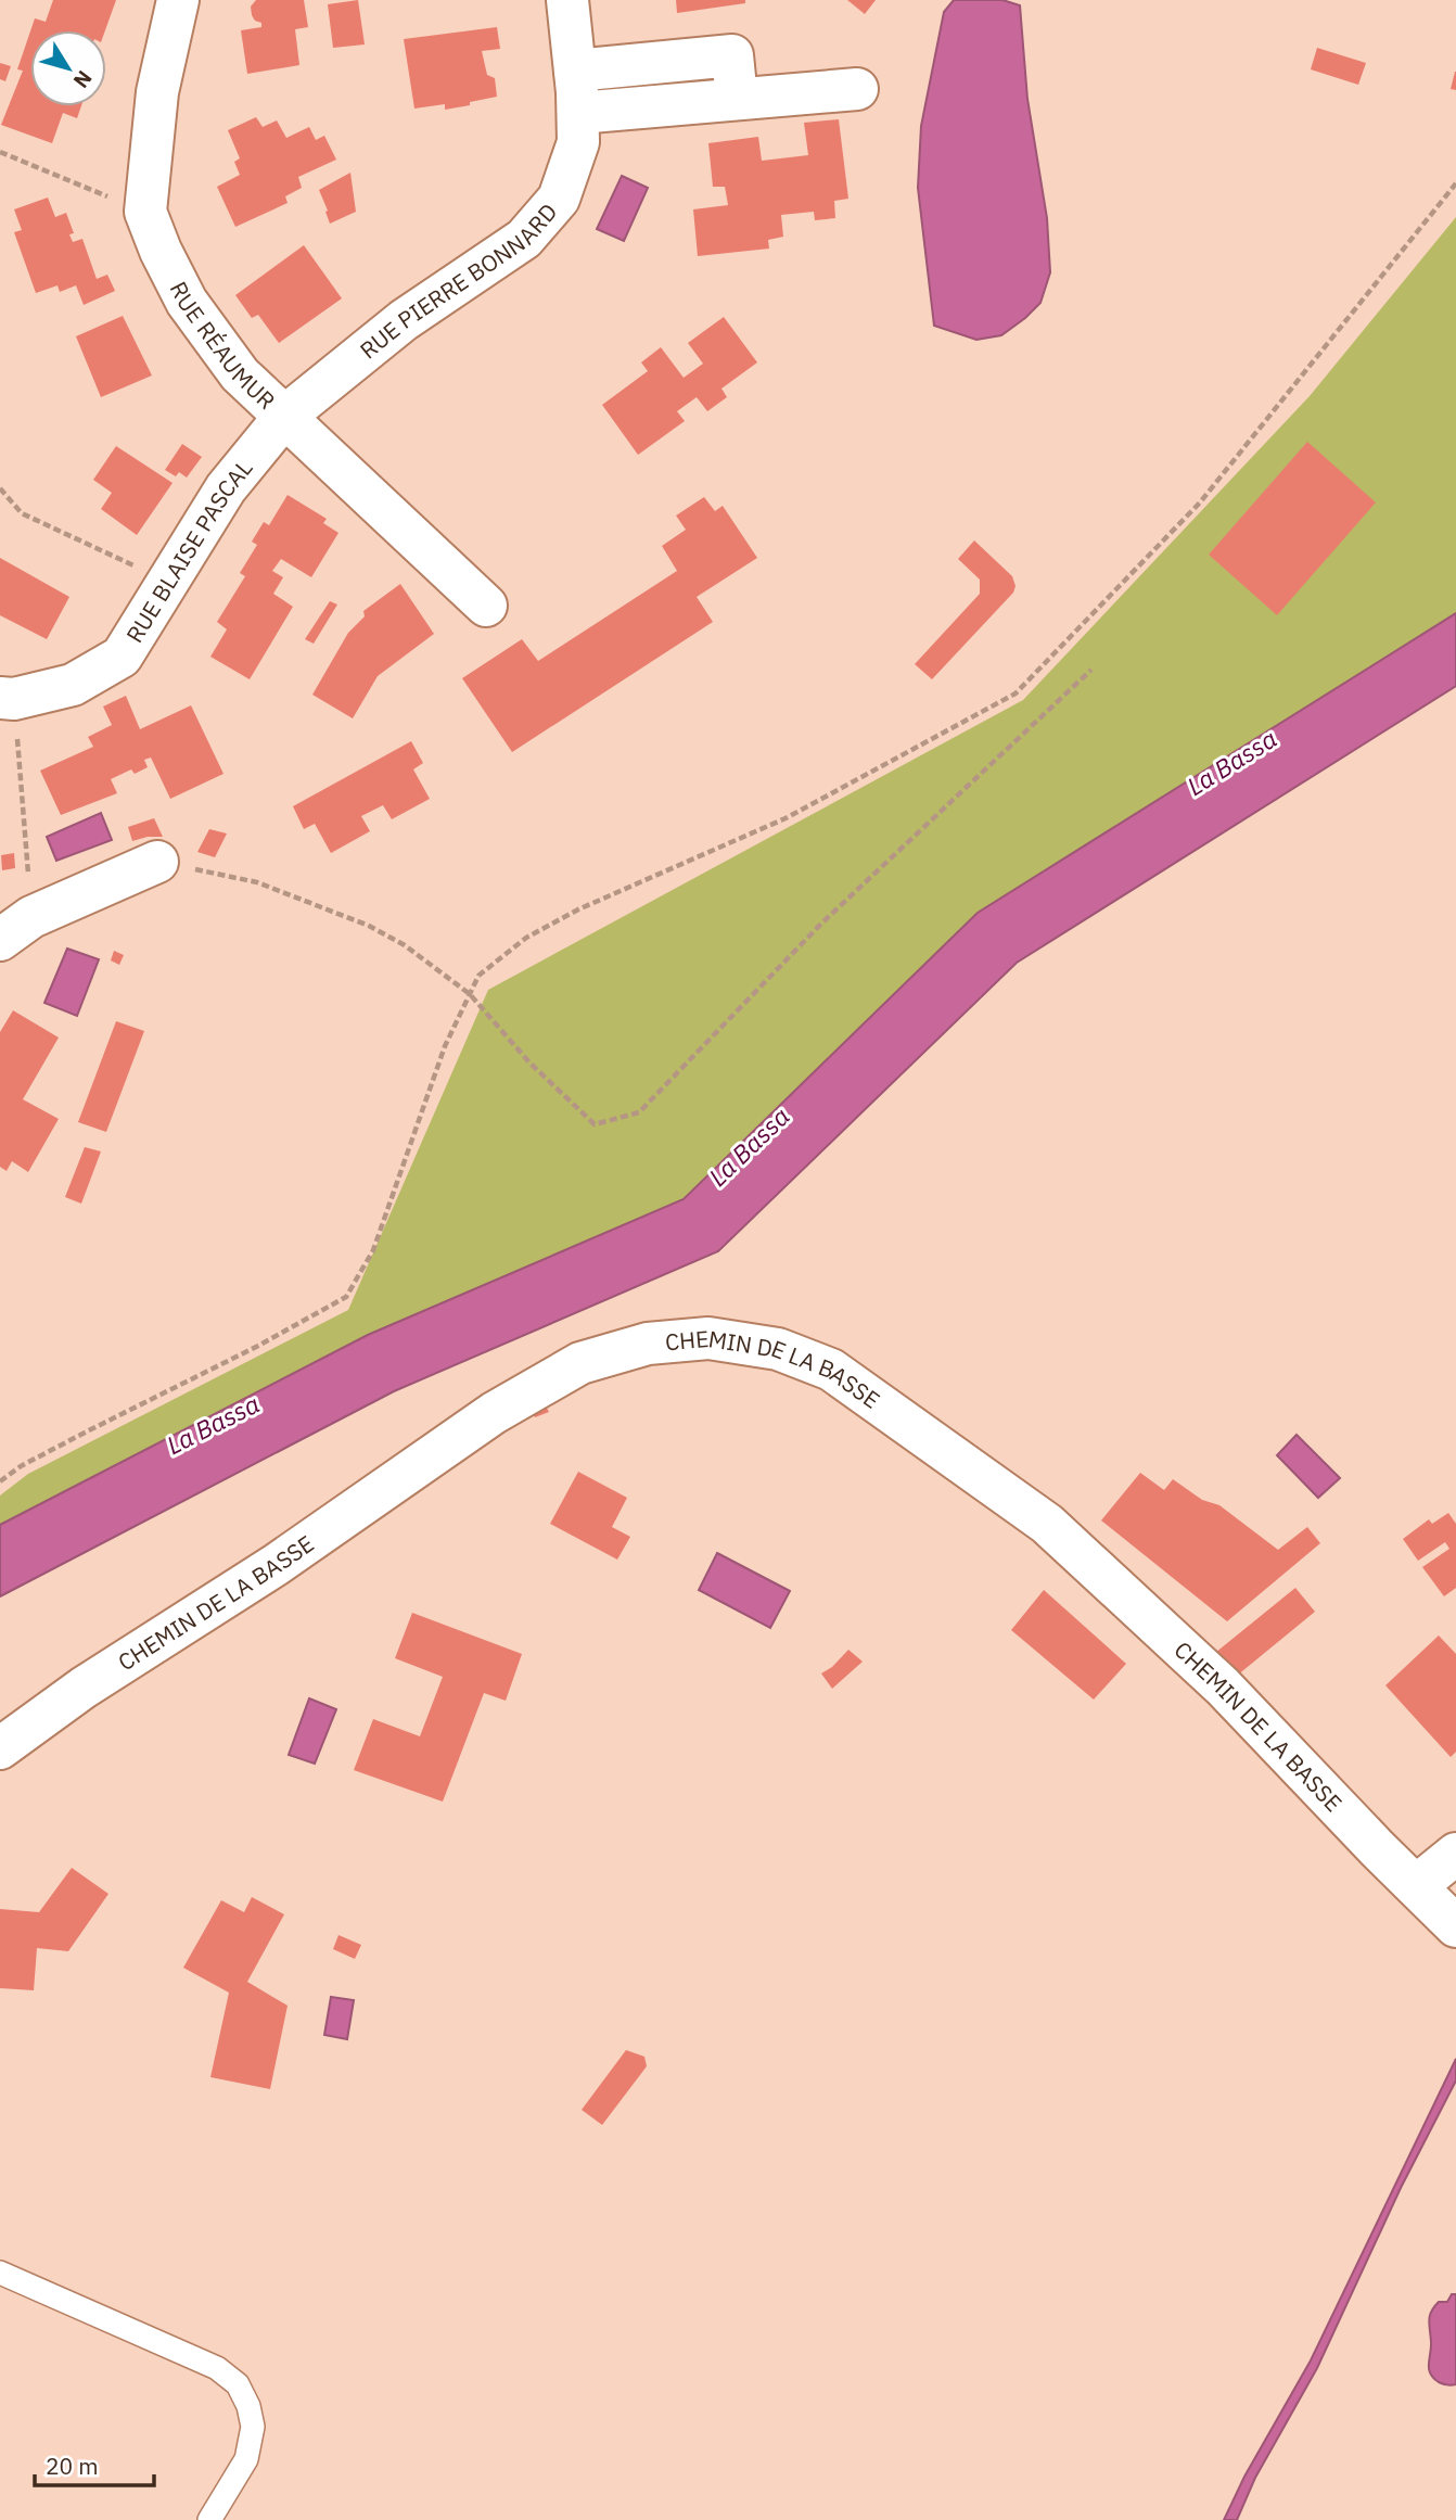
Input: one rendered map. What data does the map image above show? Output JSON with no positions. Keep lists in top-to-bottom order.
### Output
{
  "streets": {
    "street": [
      "RUE PIERRE BONNARD",
      "RUE RÉAUMUR",
      "RUE BLAISE PASCAL",
      "CHEMIN DE LA BASSE"
    ]
  },
  "crossings": [
    ["RUE PIERRE BONNARD", "RUE RÉAUMUR"],
    ["RUE PIERRE BONNARD", "RUE BLAISE PASCAL"],
    ["RUE RÉAUMUR", "RUE BLAISE PASCAL"]
  ],
  "water": ["La Bassa"],
  "scale_bar": "20 m",
  "north": "bottom right"
}
